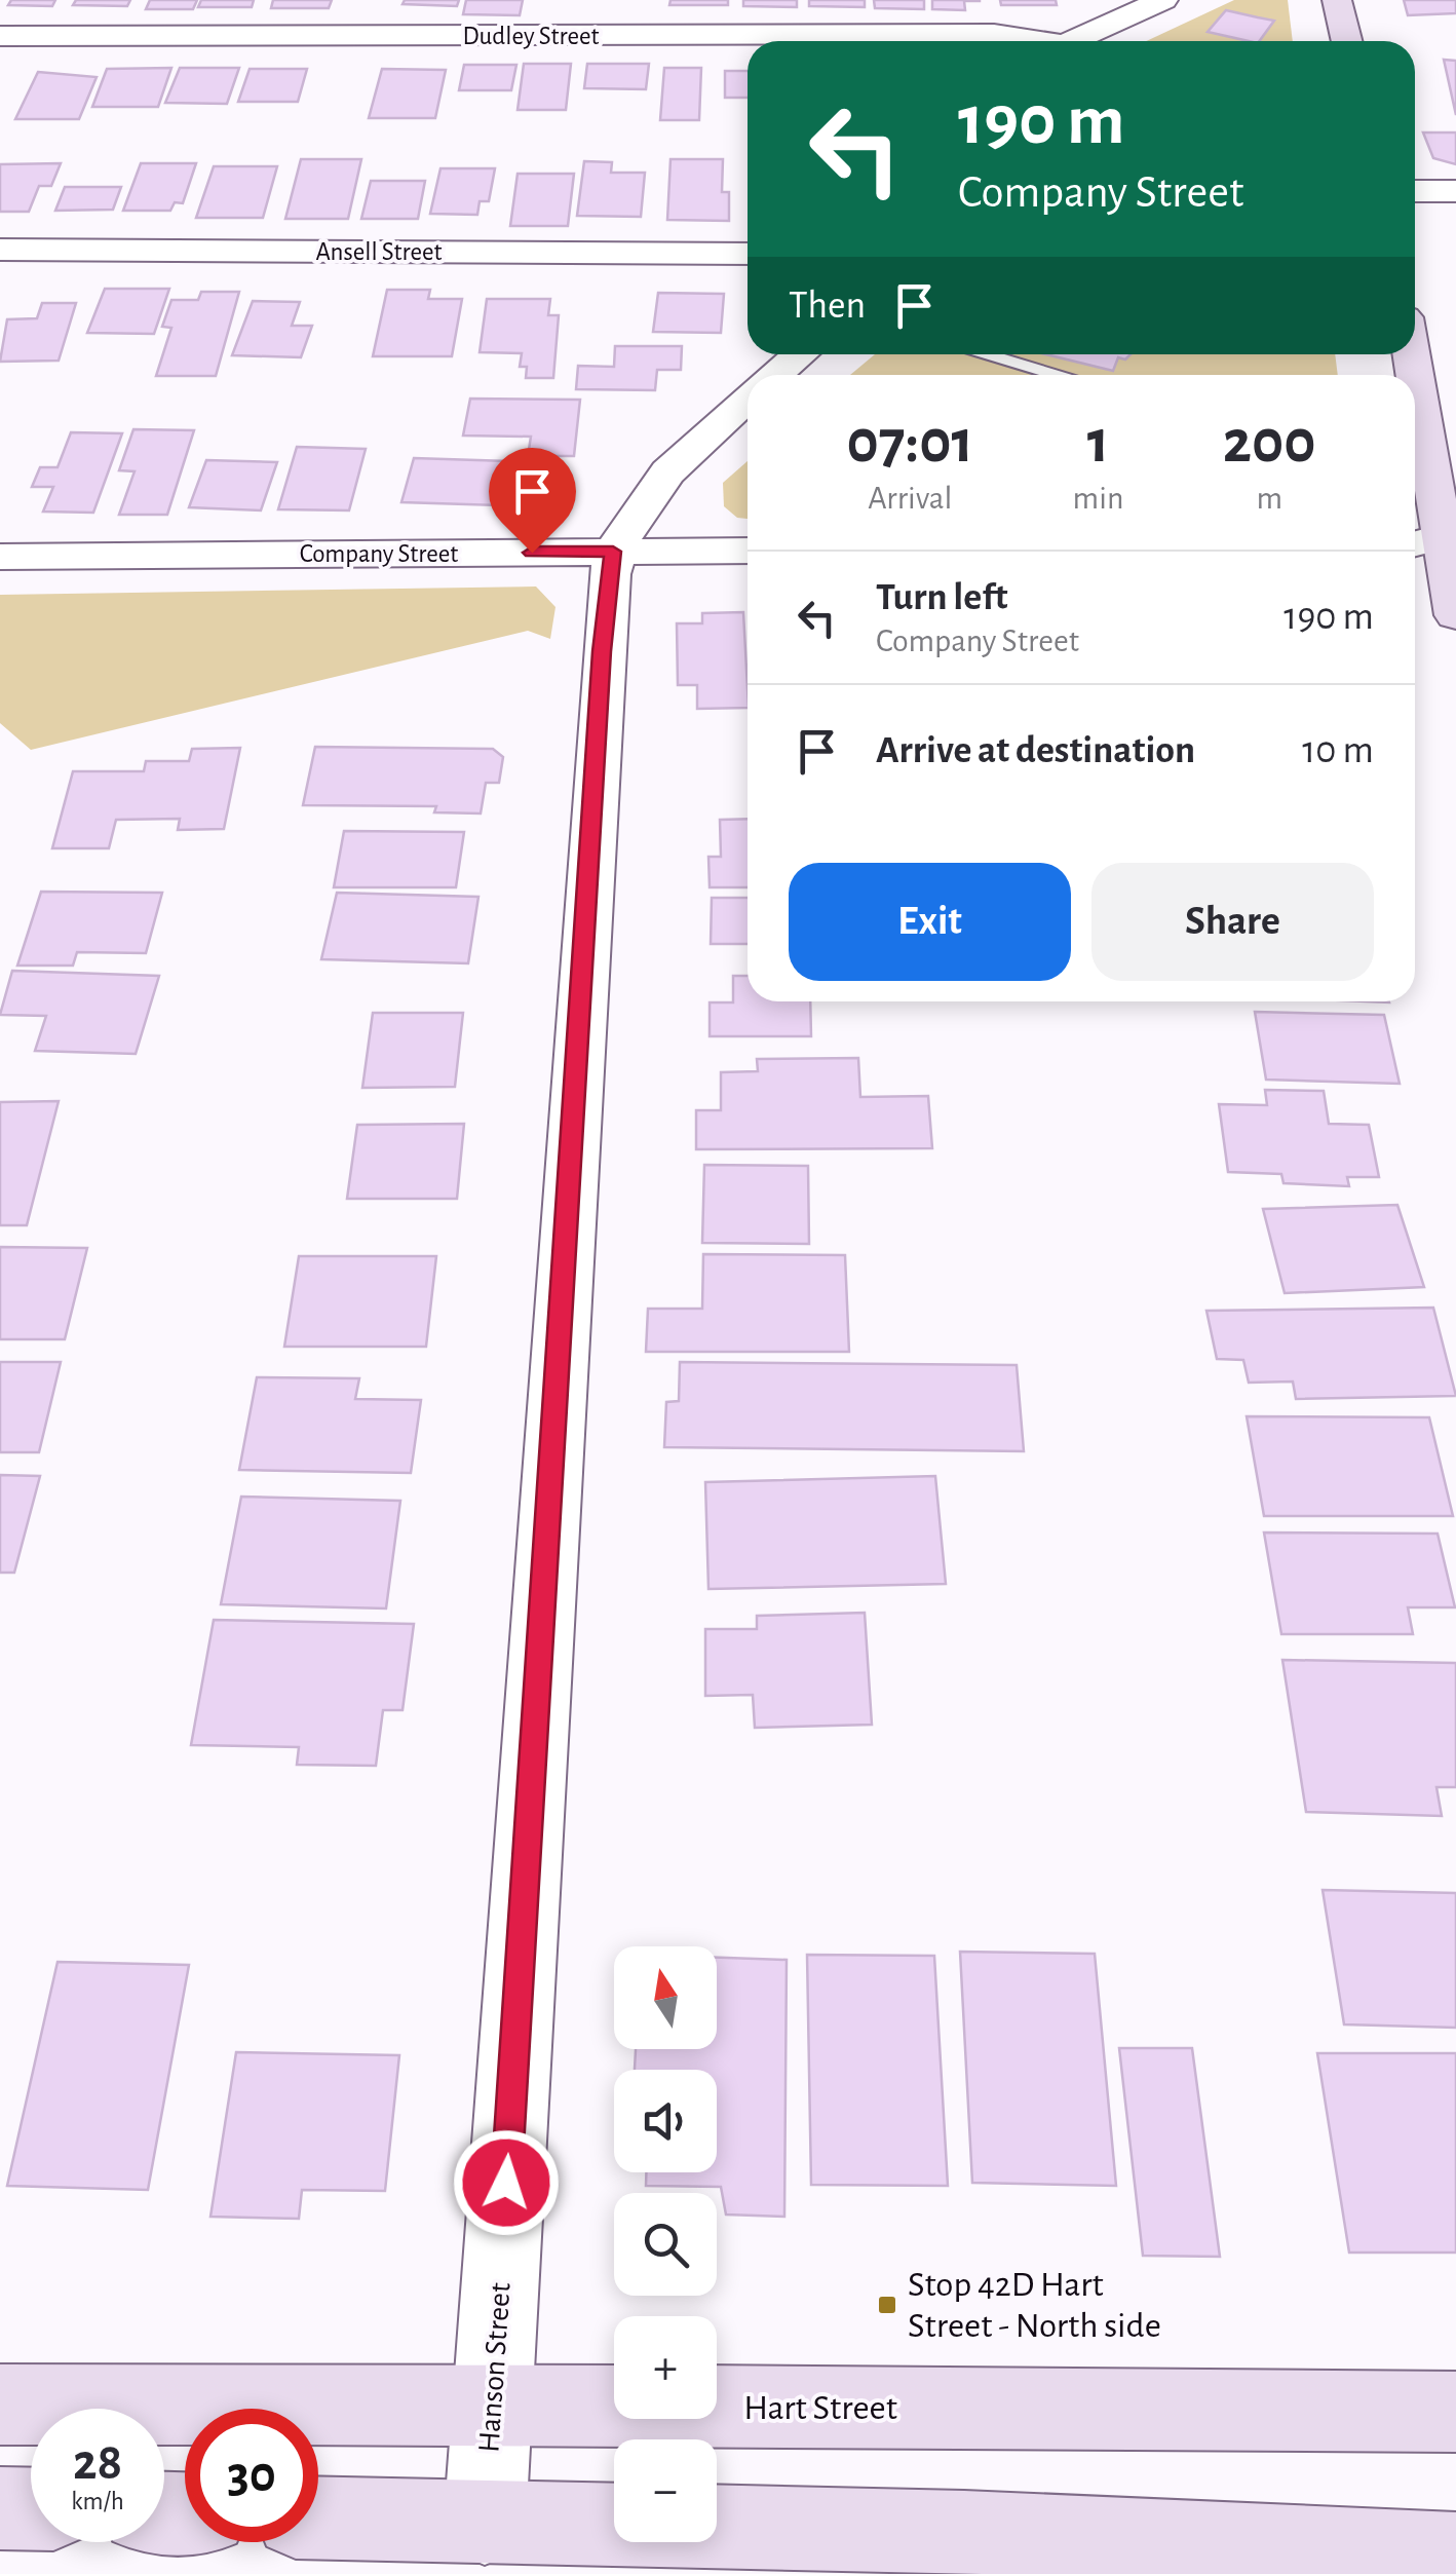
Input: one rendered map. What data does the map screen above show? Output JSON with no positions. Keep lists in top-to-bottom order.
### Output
{
  "streets": {
    "main road": ["Hart Street"],
    "street": [
      "Dudley Street",
      "Ansell Street",
      "Company Street",
      "Hanson Street"
    ]
  },
  "crossings": [
    ["Company Street", "Hanson Street"],
    ["Hanson Street", "Hart Street"]
  ],
  "places": {
    "transit": ["Stop 42D Hart Street - North side"]
  },
  "north": "top",
  "page": {
    "turn": ["190 m", "Company Street"],
    "then": "Then",
    "eta": [
      "07:01",
      "Arrival",
      "1",
      "min",
      "200",
      "m"
    ],
    "list": [
      {
        "name": "Turn left",
        "note": "Company Street",
        "value": "190 m"
      },
      {
        "name": "Arrive at destination",
        "value": "10 m"
      }
    ],
    "buttons": ["Exit", "Share"],
    "map_buttons": ["+", "−"],
    "speed": "28 km/h",
    "limit": "30"
  }
}
